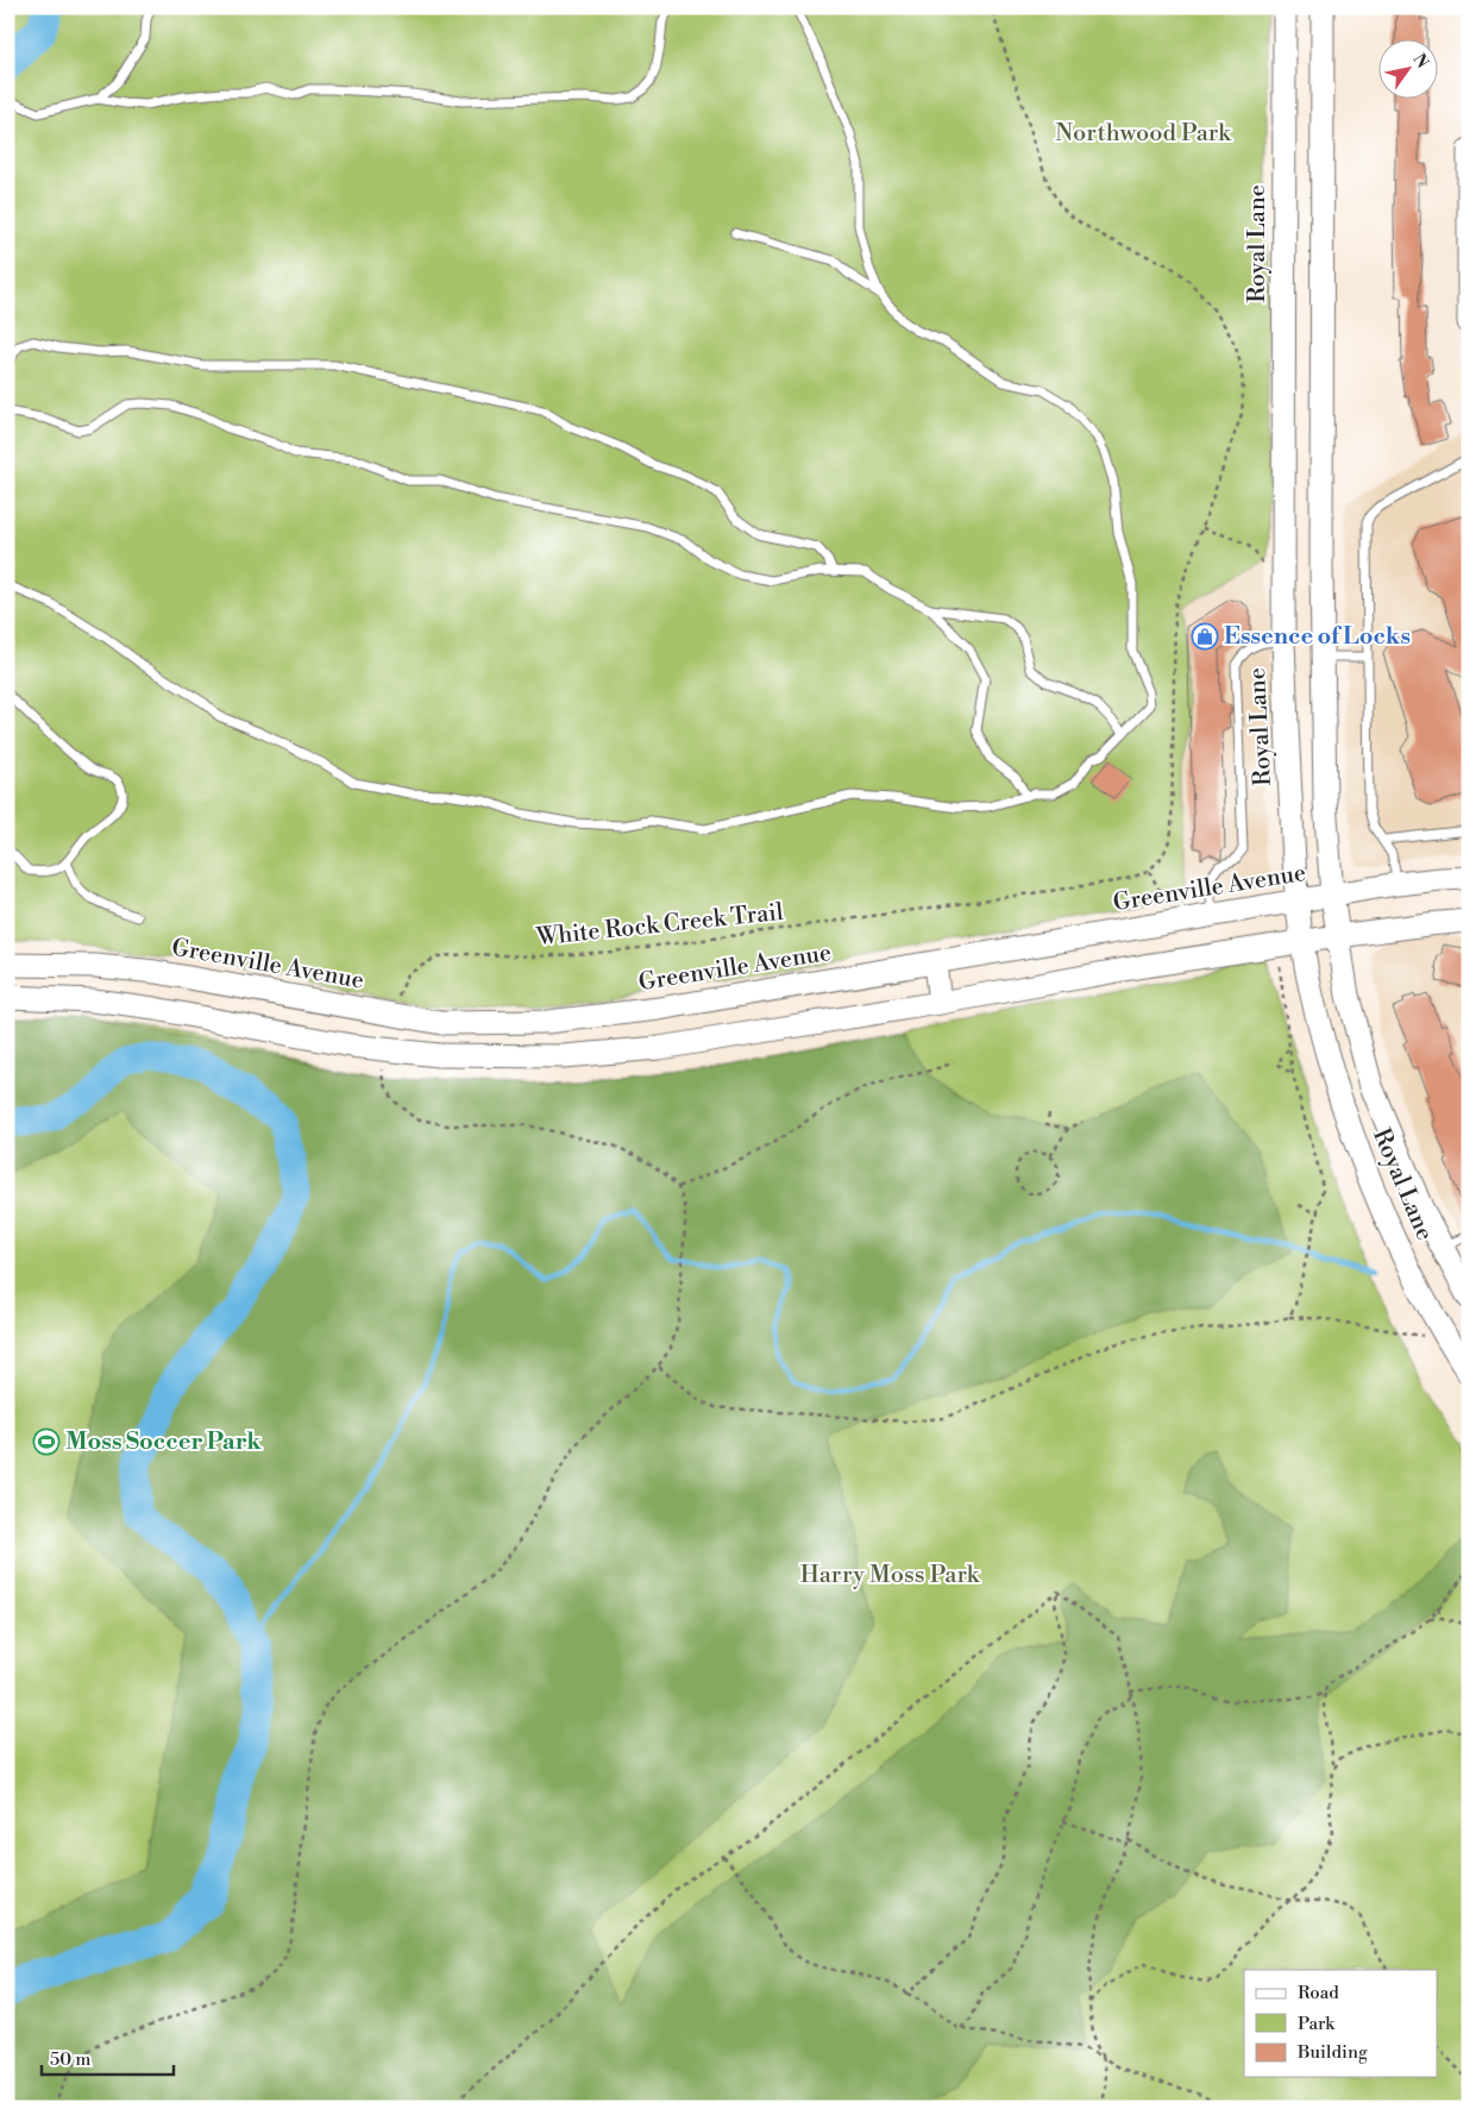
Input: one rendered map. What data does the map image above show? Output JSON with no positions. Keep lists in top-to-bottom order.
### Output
{
  "streets": {
    "main road": ["Royal Lane", "Greenville Avenue"],
    "path": ["White Rock Creek Trail"]
  },
  "crossings": [
    ["Royal Lane", "Greenville Avenue"]
  ],
  "parks": ["Northwood Park", "Harry Moss Park"],
  "places": {
    "shop": ["Essence of Locks"],
    "sports": ["Moss Soccer Park"]
  },
  "legend": ["Road", "Park", "Building"],
  "scale_bar": "50 m",
  "north": "top right"
}
